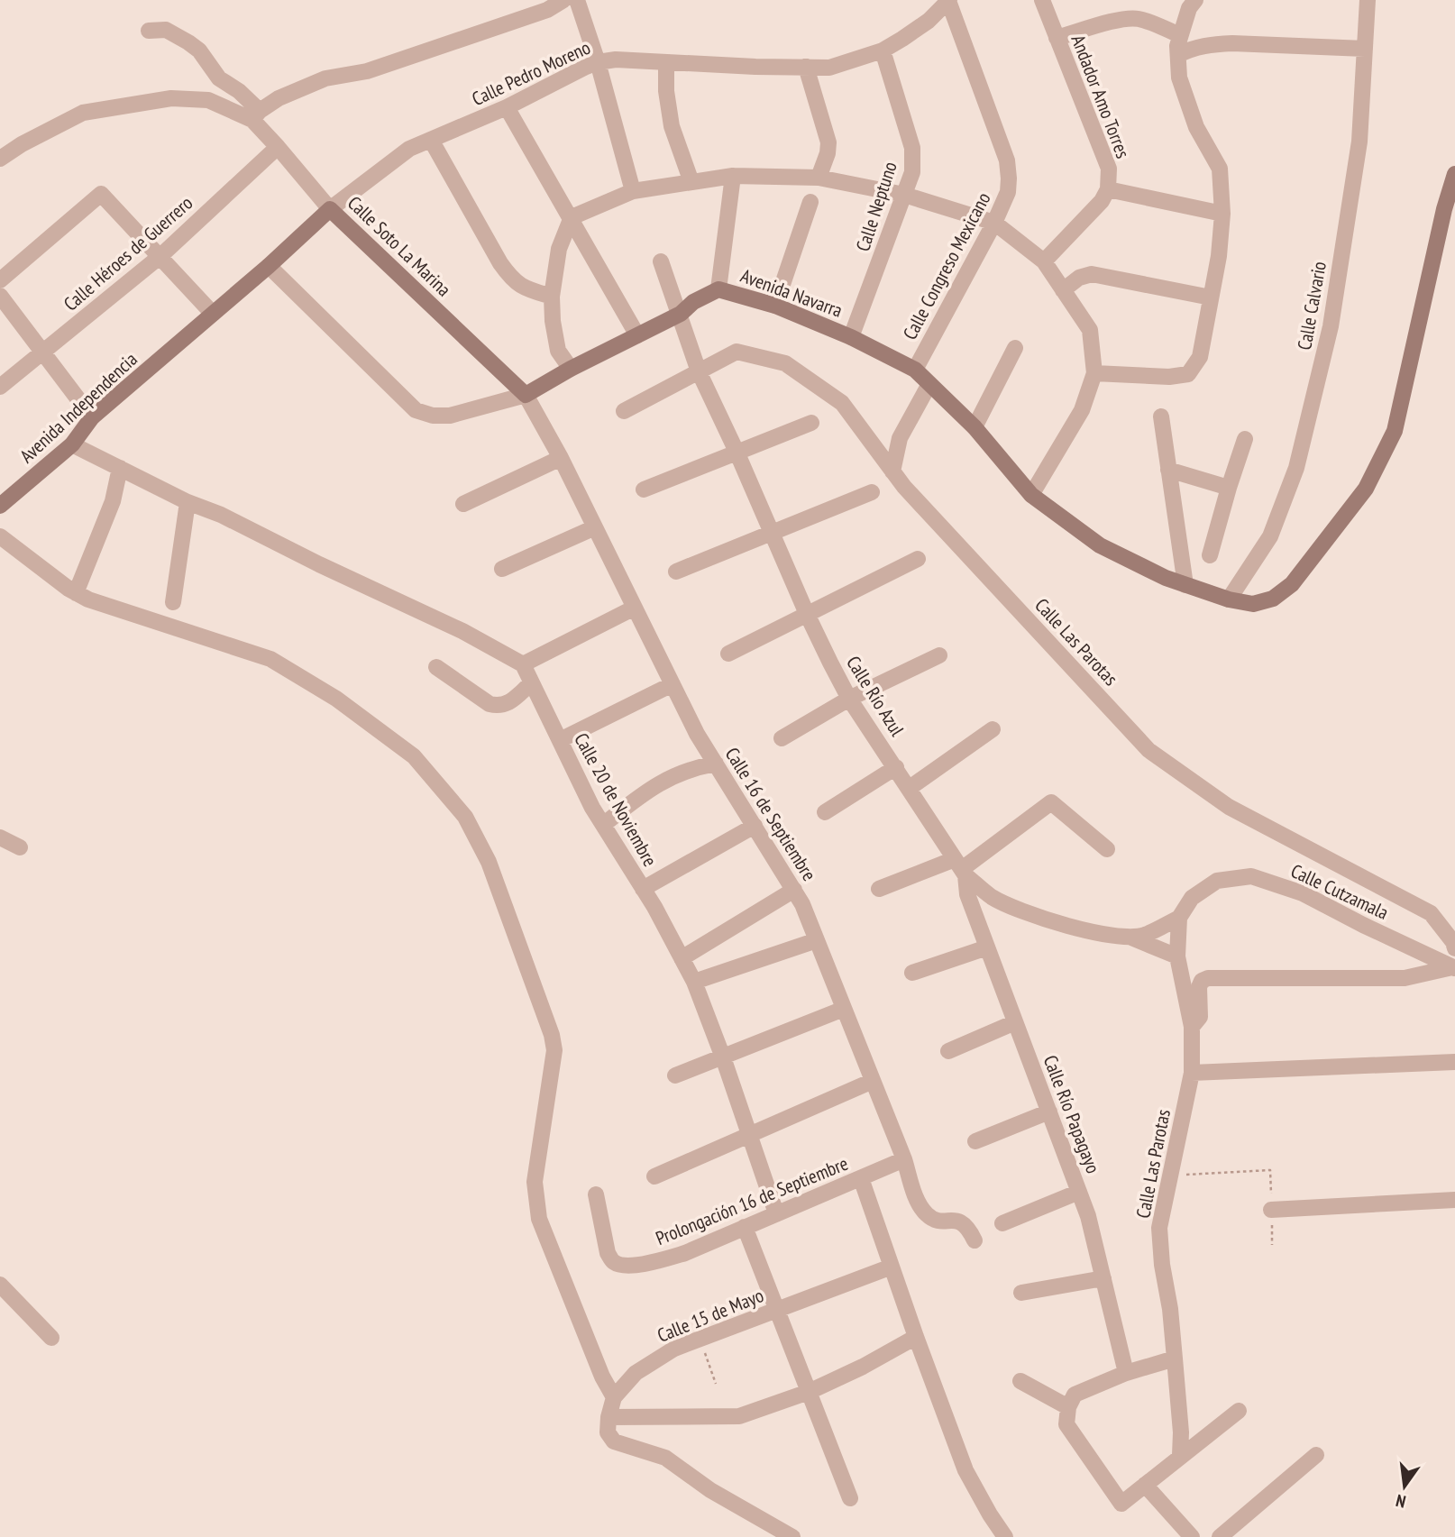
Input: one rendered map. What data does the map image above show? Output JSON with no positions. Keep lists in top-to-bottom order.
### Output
{
  "streets": {
    "street": [
      "Calle Pedro Moreno",
      "Andador Amo Torres",
      "Calle Neptuno",
      "Calle Soto La Marina",
      "Calle Héroes de Guerrero",
      "Calle Congreso Mexicano",
      "Avenida Navarra",
      "Calle Calvario",
      "Avenida Independencia",
      "Calle Las Parotas",
      "Calle Río Azul",
      "Calle 20 de Noviembre",
      "Calle 16 de Septiembre",
      "Calle Cutzamala",
      "Calle Río Papagayo",
      "Prolongación 16 de Septiembre",
      "Calle 15 de Mayo"
    ]
  },
  "crossings": [
    ["Calle Pedro Moreno", "Calle Neptuno"],
    ["Calle Pedro Moreno", "Calle Soto La Marina"],
    ["Calle Pedro Moreno", "Calle Congreso Mexicano"],
    ["Calle Pedro Moreno", "Avenida Independencia"],
    ["Calle Neptuno", "Avenida Navarra"],
    ["Calle Soto La Marina", "Calle Héroes de Guerrero"],
    ["Calle Soto La Marina", "Calle 16 de Septiembre"],
    ["Calle Congreso Mexicano", "Avenida Navarra"],
    ["Avenida Navarra", "Calle Calvario"],
    ["Avenida Navarra", "Calle Río Azul"],
    ["Calle Las Parotas", "Calle Río Azul"],
    ["Calle Las Parotas", "Calle Cutzamala"],
    ["Calle Río Azul", "Calle Cutzamala"],
    ["Calle Río Azul", "Calle Río Papagayo"],
    ["Calle 20 de Noviembre", "Prolongación 16 de Septiembre"],
    ["Calle 16 de Septiembre", "Prolongación 16 de Septiembre"]
  ],
  "north": "bottom"
}
